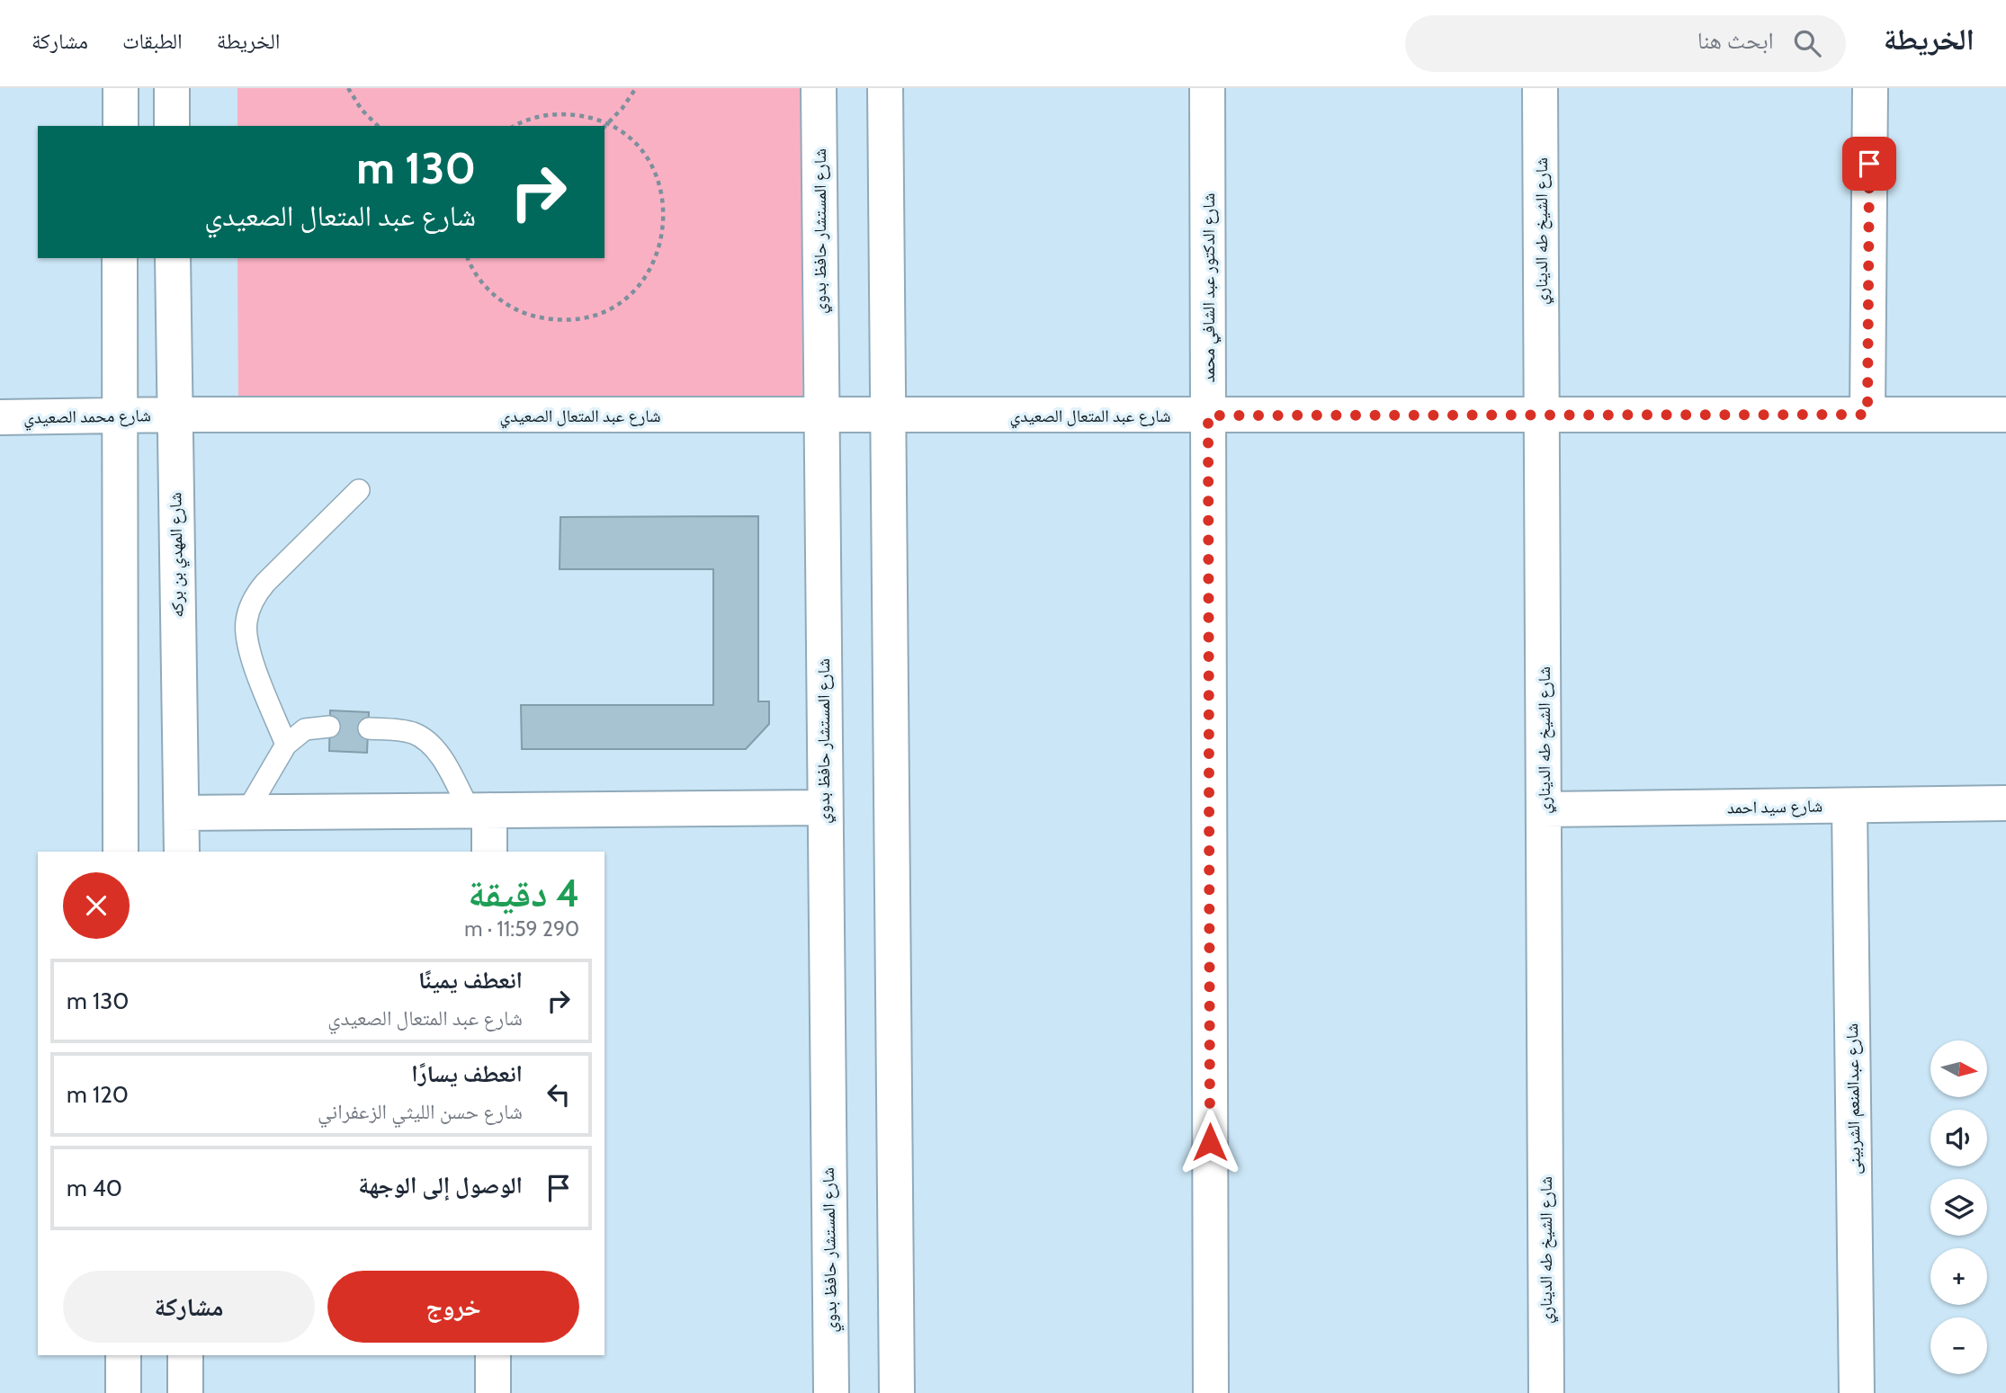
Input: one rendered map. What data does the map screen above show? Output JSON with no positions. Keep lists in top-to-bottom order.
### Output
{
  "streets": {
    "street": [
      "شارع المستشار حافظ بدوي",
      "شارع الشيخ طه الديناري",
      "شارع الدكتور عبد الشافي محمد",
      "شارع عبد المتعال الصعيدي",
      "شارع محمد الصعيدي",
      "شارع المهدي بن بركه",
      "شارع سيد احمد",
      "شارع عبدالمنعم الشربينى"
    ]
  },
  "crossings": [
    ["شارع المستشار حافظ بدوي", "شارع عبد المتعال الصعيدي"],
    ["شارع الشيخ طه الديناري", "شارع عبد المتعال الصعيدي"],
    ["شارع الشيخ طه الديناري", "شارع سيد احمد"],
    ["شارع الدكتور عبد الشافي محمد", "شارع عبد المتعال الصعيدي"],
    ["شارع عبد المتعال الصعيدي", "شارع محمد الصعيدي"],
    ["شارع عبد المتعال الصعيدي", "شارع المهدي بن بركه"],
    ["شارع محمد الصعيدي", "شارع المهدي بن بركه"],
    ["شارع سيد احمد", "شارع عبدالمنعم الشربينى"]
  ],
  "north": "right",
  "page": {
    "header": "الخريطة",
    "search": "ابحث هنا",
    "nav": ["الخريطة", "الطبقات", "مشاركة"],
    "turn": ["130 m", "شارع عبد المتعال الصعيدي"],
    "heading": ["4 دقيقة", "290 m · 11:59"],
    "list": [
      {
        "name": "انعطف يمينًا",
        "note": "شارع عبد المتعال الصعيدي",
        "value": "130 m"
      },
      {
        "name": "انعطف يسارًا",
        "note": "شارع حسن الليثي الزعفراني",
        "value": "120 m"
      },
      {
        "name": "الوصول إلى الوجهة",
        "value": "40 m"
      }
    ],
    "map_buttons": ["+", "−"],
    "buttons": ["خروج", "مشاركة"]
  }
}
